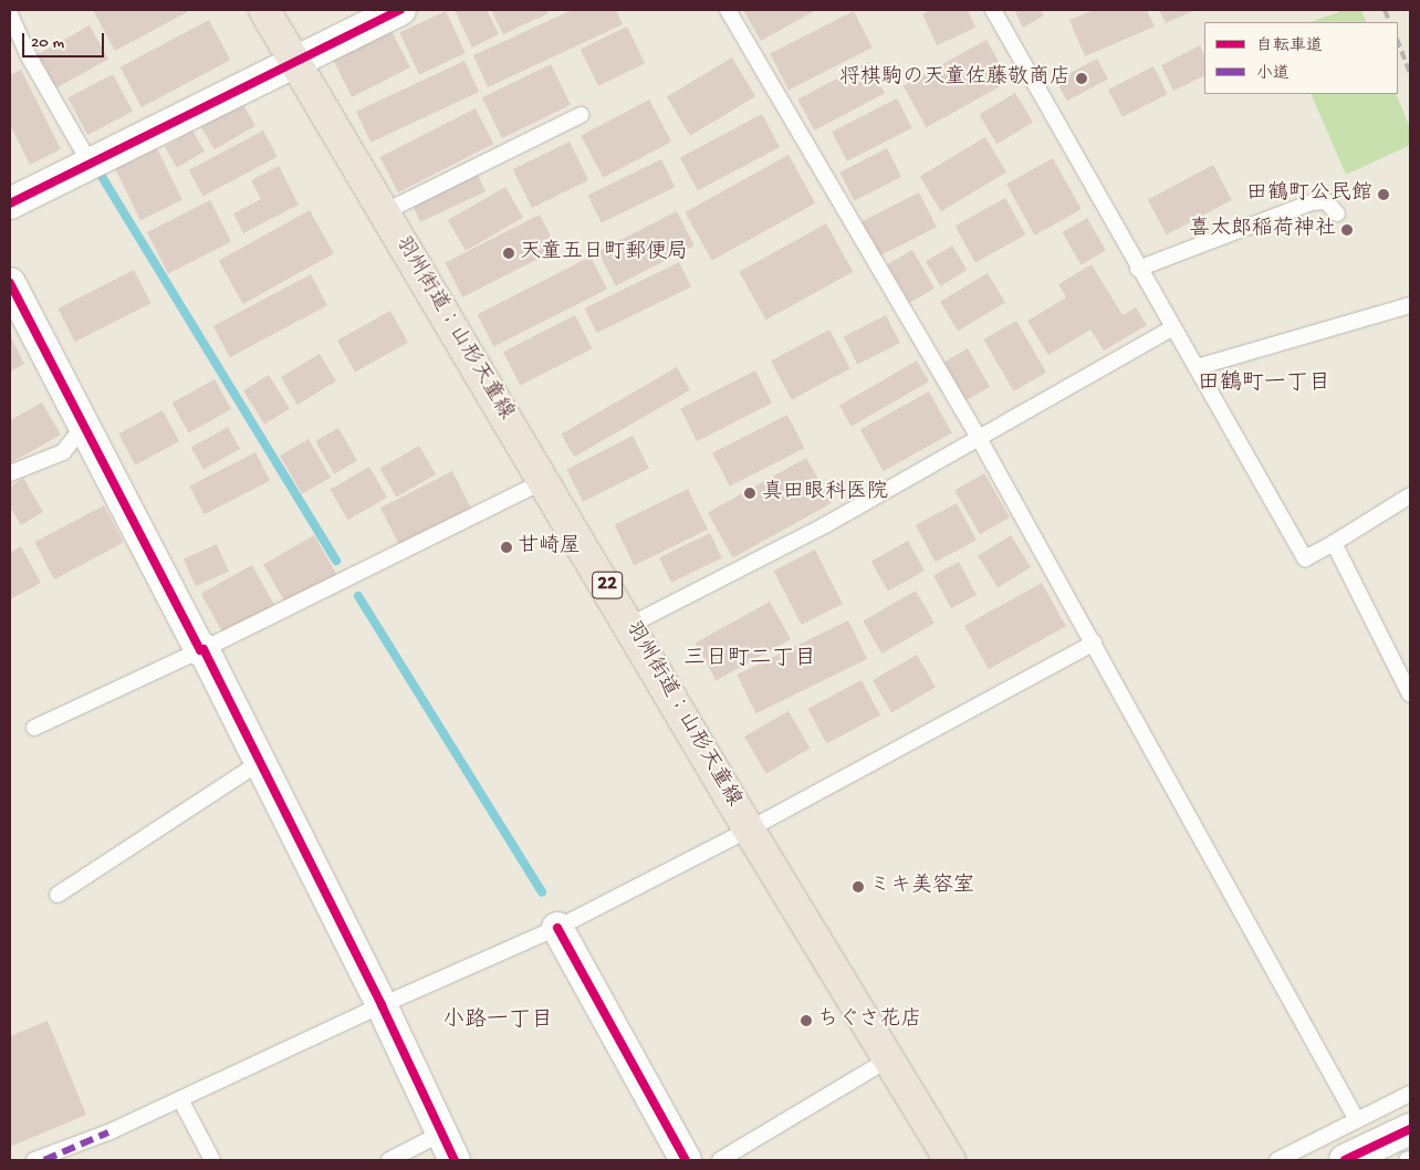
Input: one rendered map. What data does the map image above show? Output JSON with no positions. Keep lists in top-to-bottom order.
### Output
{
  "streets": {
    "main road": ["羽州街道；山形天童線", "22"]
  },
  "districts": ["田鶴町一丁目", "三日町二丁目", "小路一丁目"],
  "places": [
    "将棋駒の天童佐藤敬商店",
    "田鶴町公民館",
    "喜太郎稲荷神社",
    "天童五日町郵便局",
    "真田眼科医院",
    "甘崎屋",
    "ミキ美容室",
    "ちぐさ花店"
  ],
  "legend": ["自転車道", "小道"],
  "scale_bar": "20 m"
}
